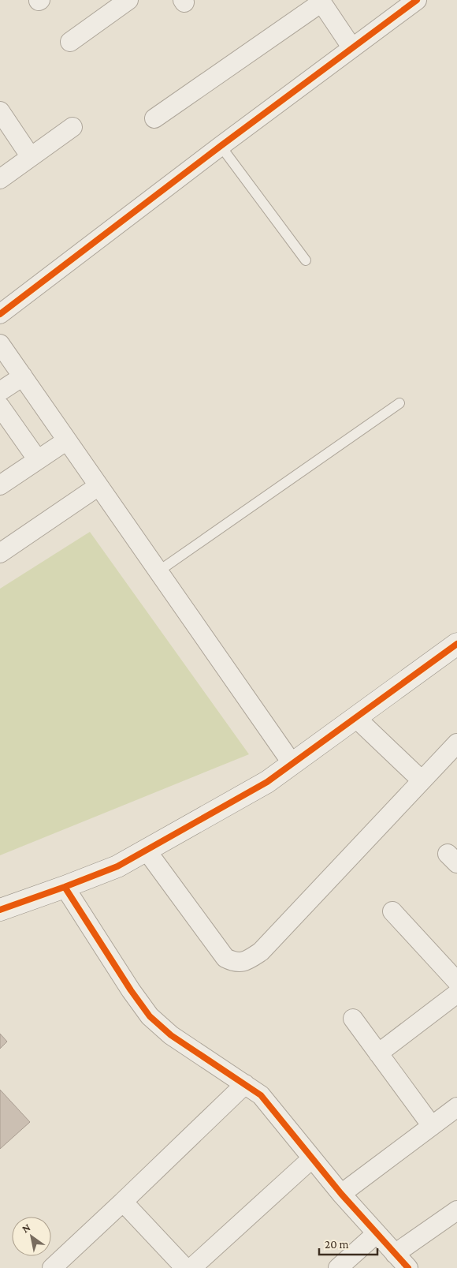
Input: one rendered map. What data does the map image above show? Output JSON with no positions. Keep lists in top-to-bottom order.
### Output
{
  "scale_bar": "20 m",
  "north": "top left"
}
